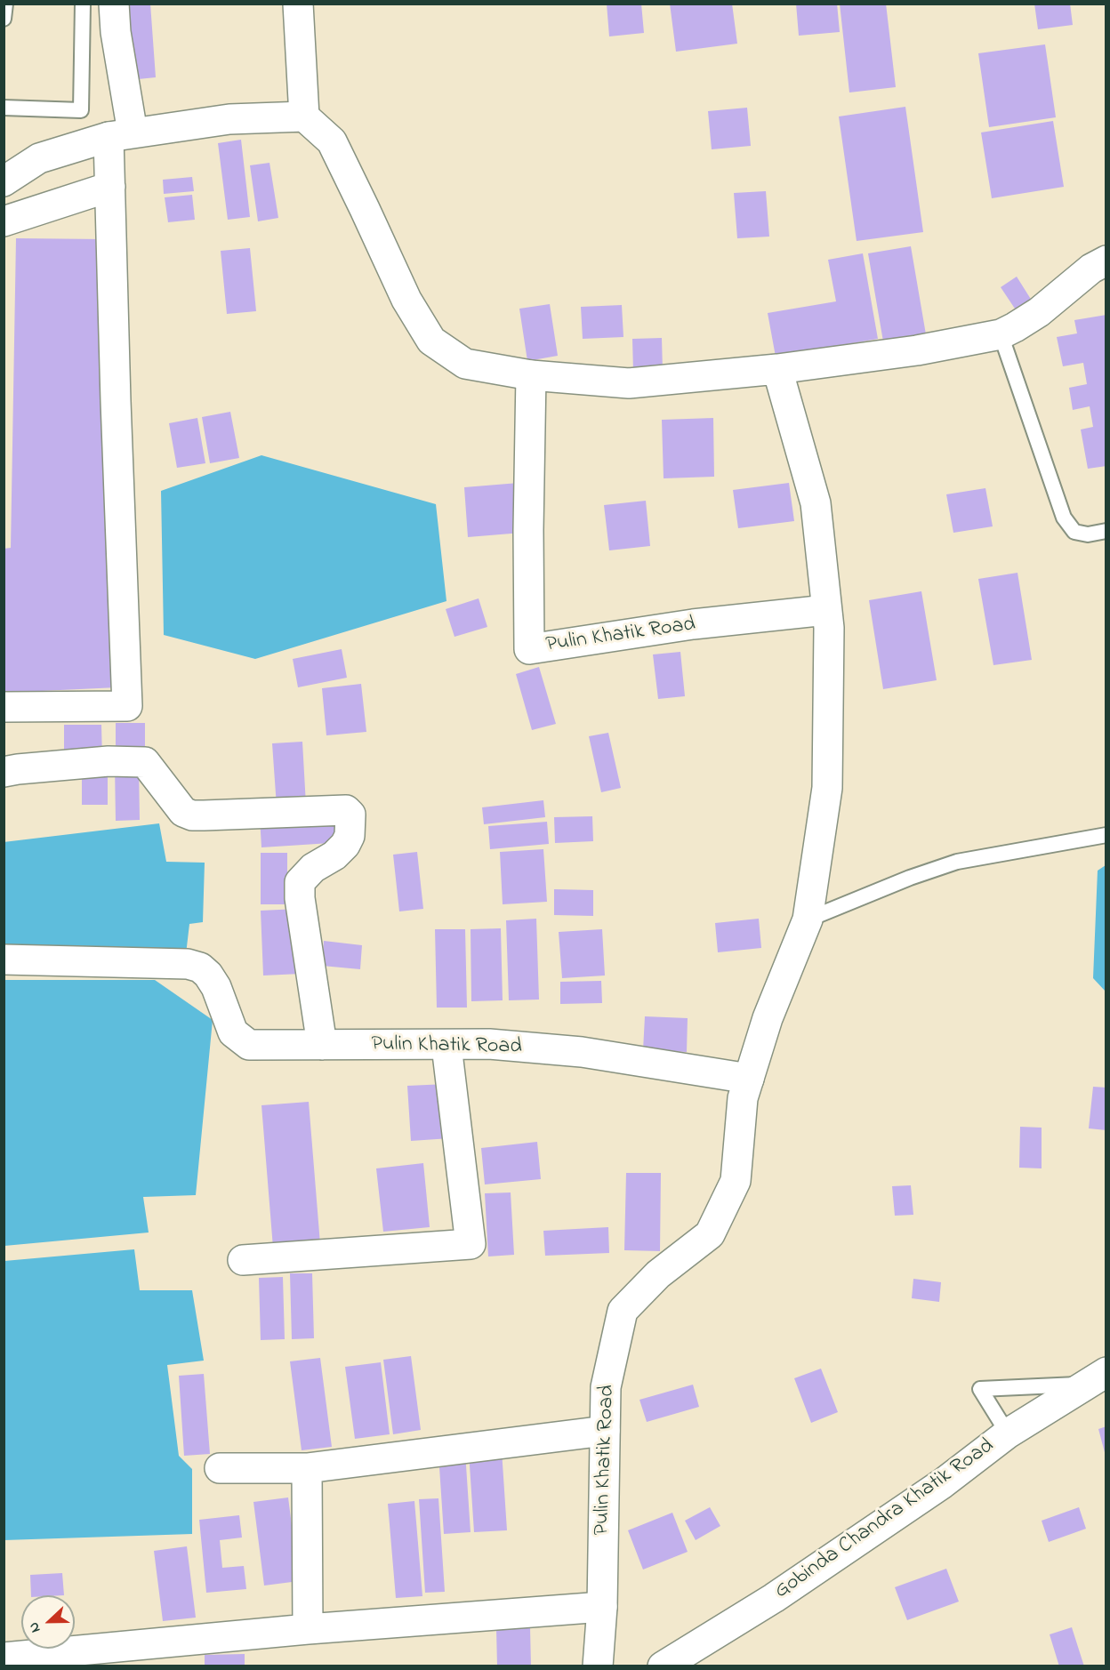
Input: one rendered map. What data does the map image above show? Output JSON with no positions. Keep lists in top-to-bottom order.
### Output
{
  "streets": {
    "street": ["Pulin Khatik Road", "Gobinda Chandra Khatik Road"]
  },
  "north": "left"
}
